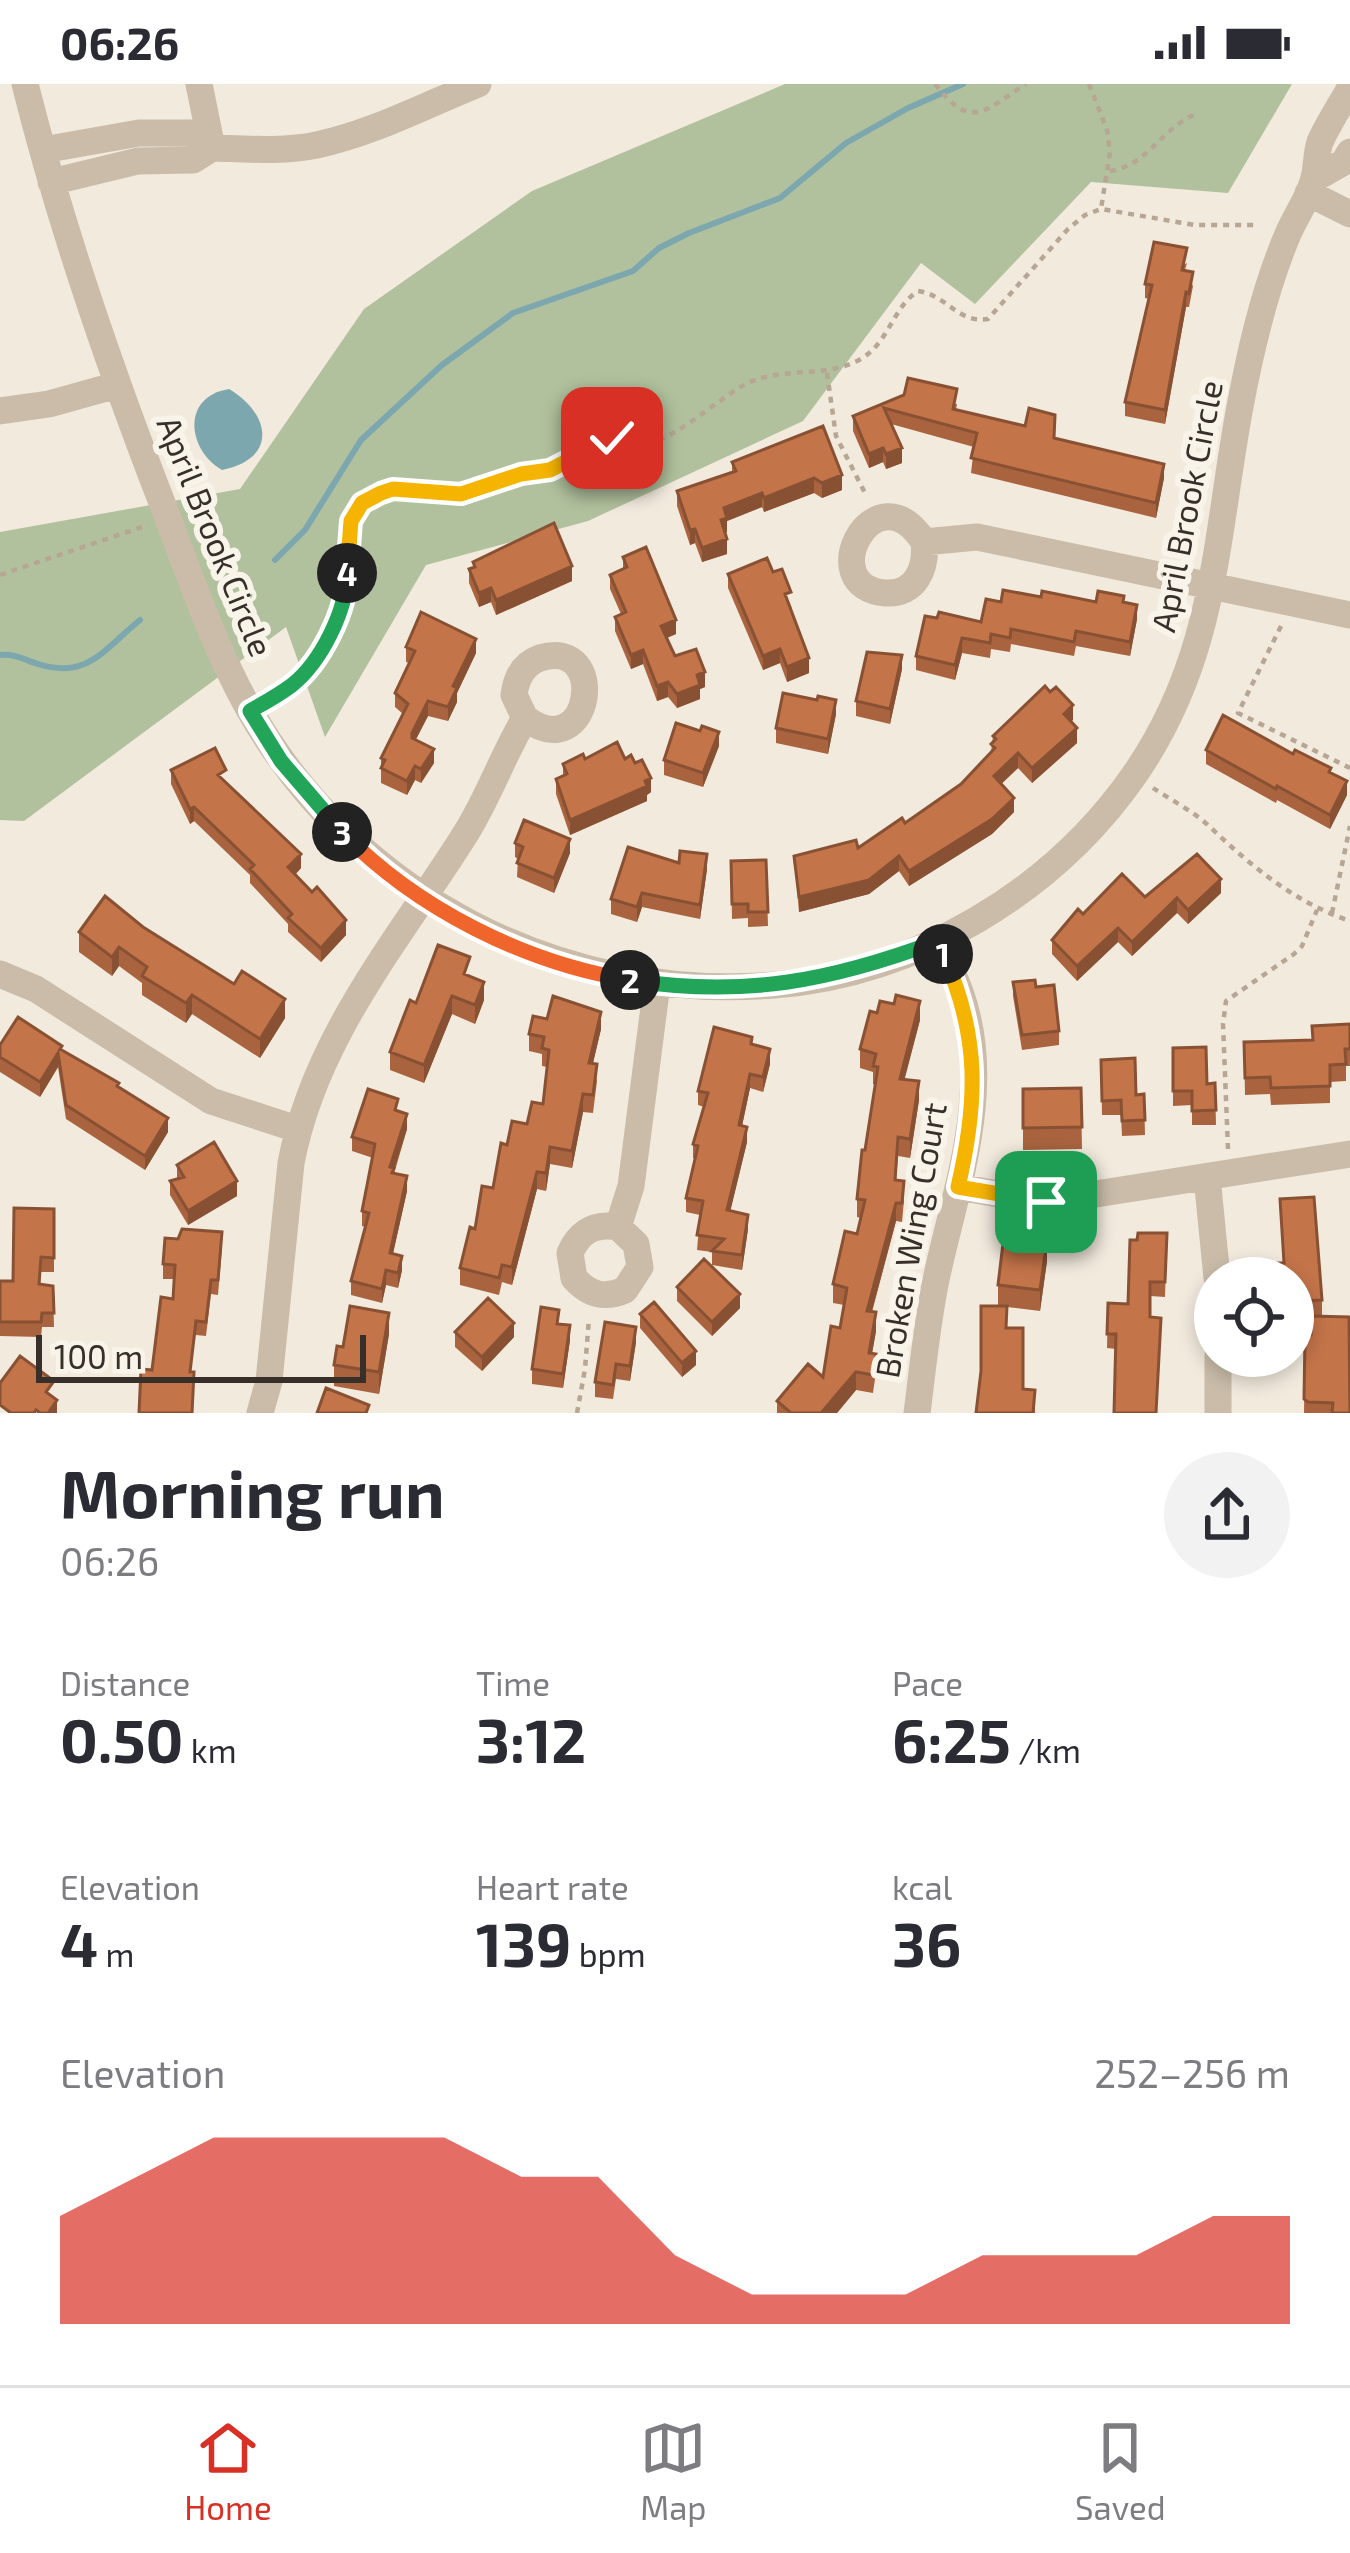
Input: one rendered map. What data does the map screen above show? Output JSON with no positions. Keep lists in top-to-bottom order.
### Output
{
  "streets": {
    "street": ["April Brook Circle", "Broken Wing Court"]
  },
  "crossings": [
    ["April Brook Circle", "Broken Wing Court"]
  ],
  "scale_bar": "100 m",
  "page": {
    "status": "06:26",
    "pins": [
      "4",
      "3",
      "1",
      "2"
    ],
    "scale": "100 m",
    "heading": ["Morning run", "06:26"],
    "stats": [
      ["Distance", "0.50 km"],
      ["Time", "3:12"],
      ["Pace", "6:25 /km"],
      ["Elevation", "4 m"],
      ["Heart rate", "139 bpm"],
      ["kcal", "36"]
    ],
    "chart": ["Elevation", "252–256 m"],
    "tabs": ["Home", "Map", "Saved"]
  }
}
